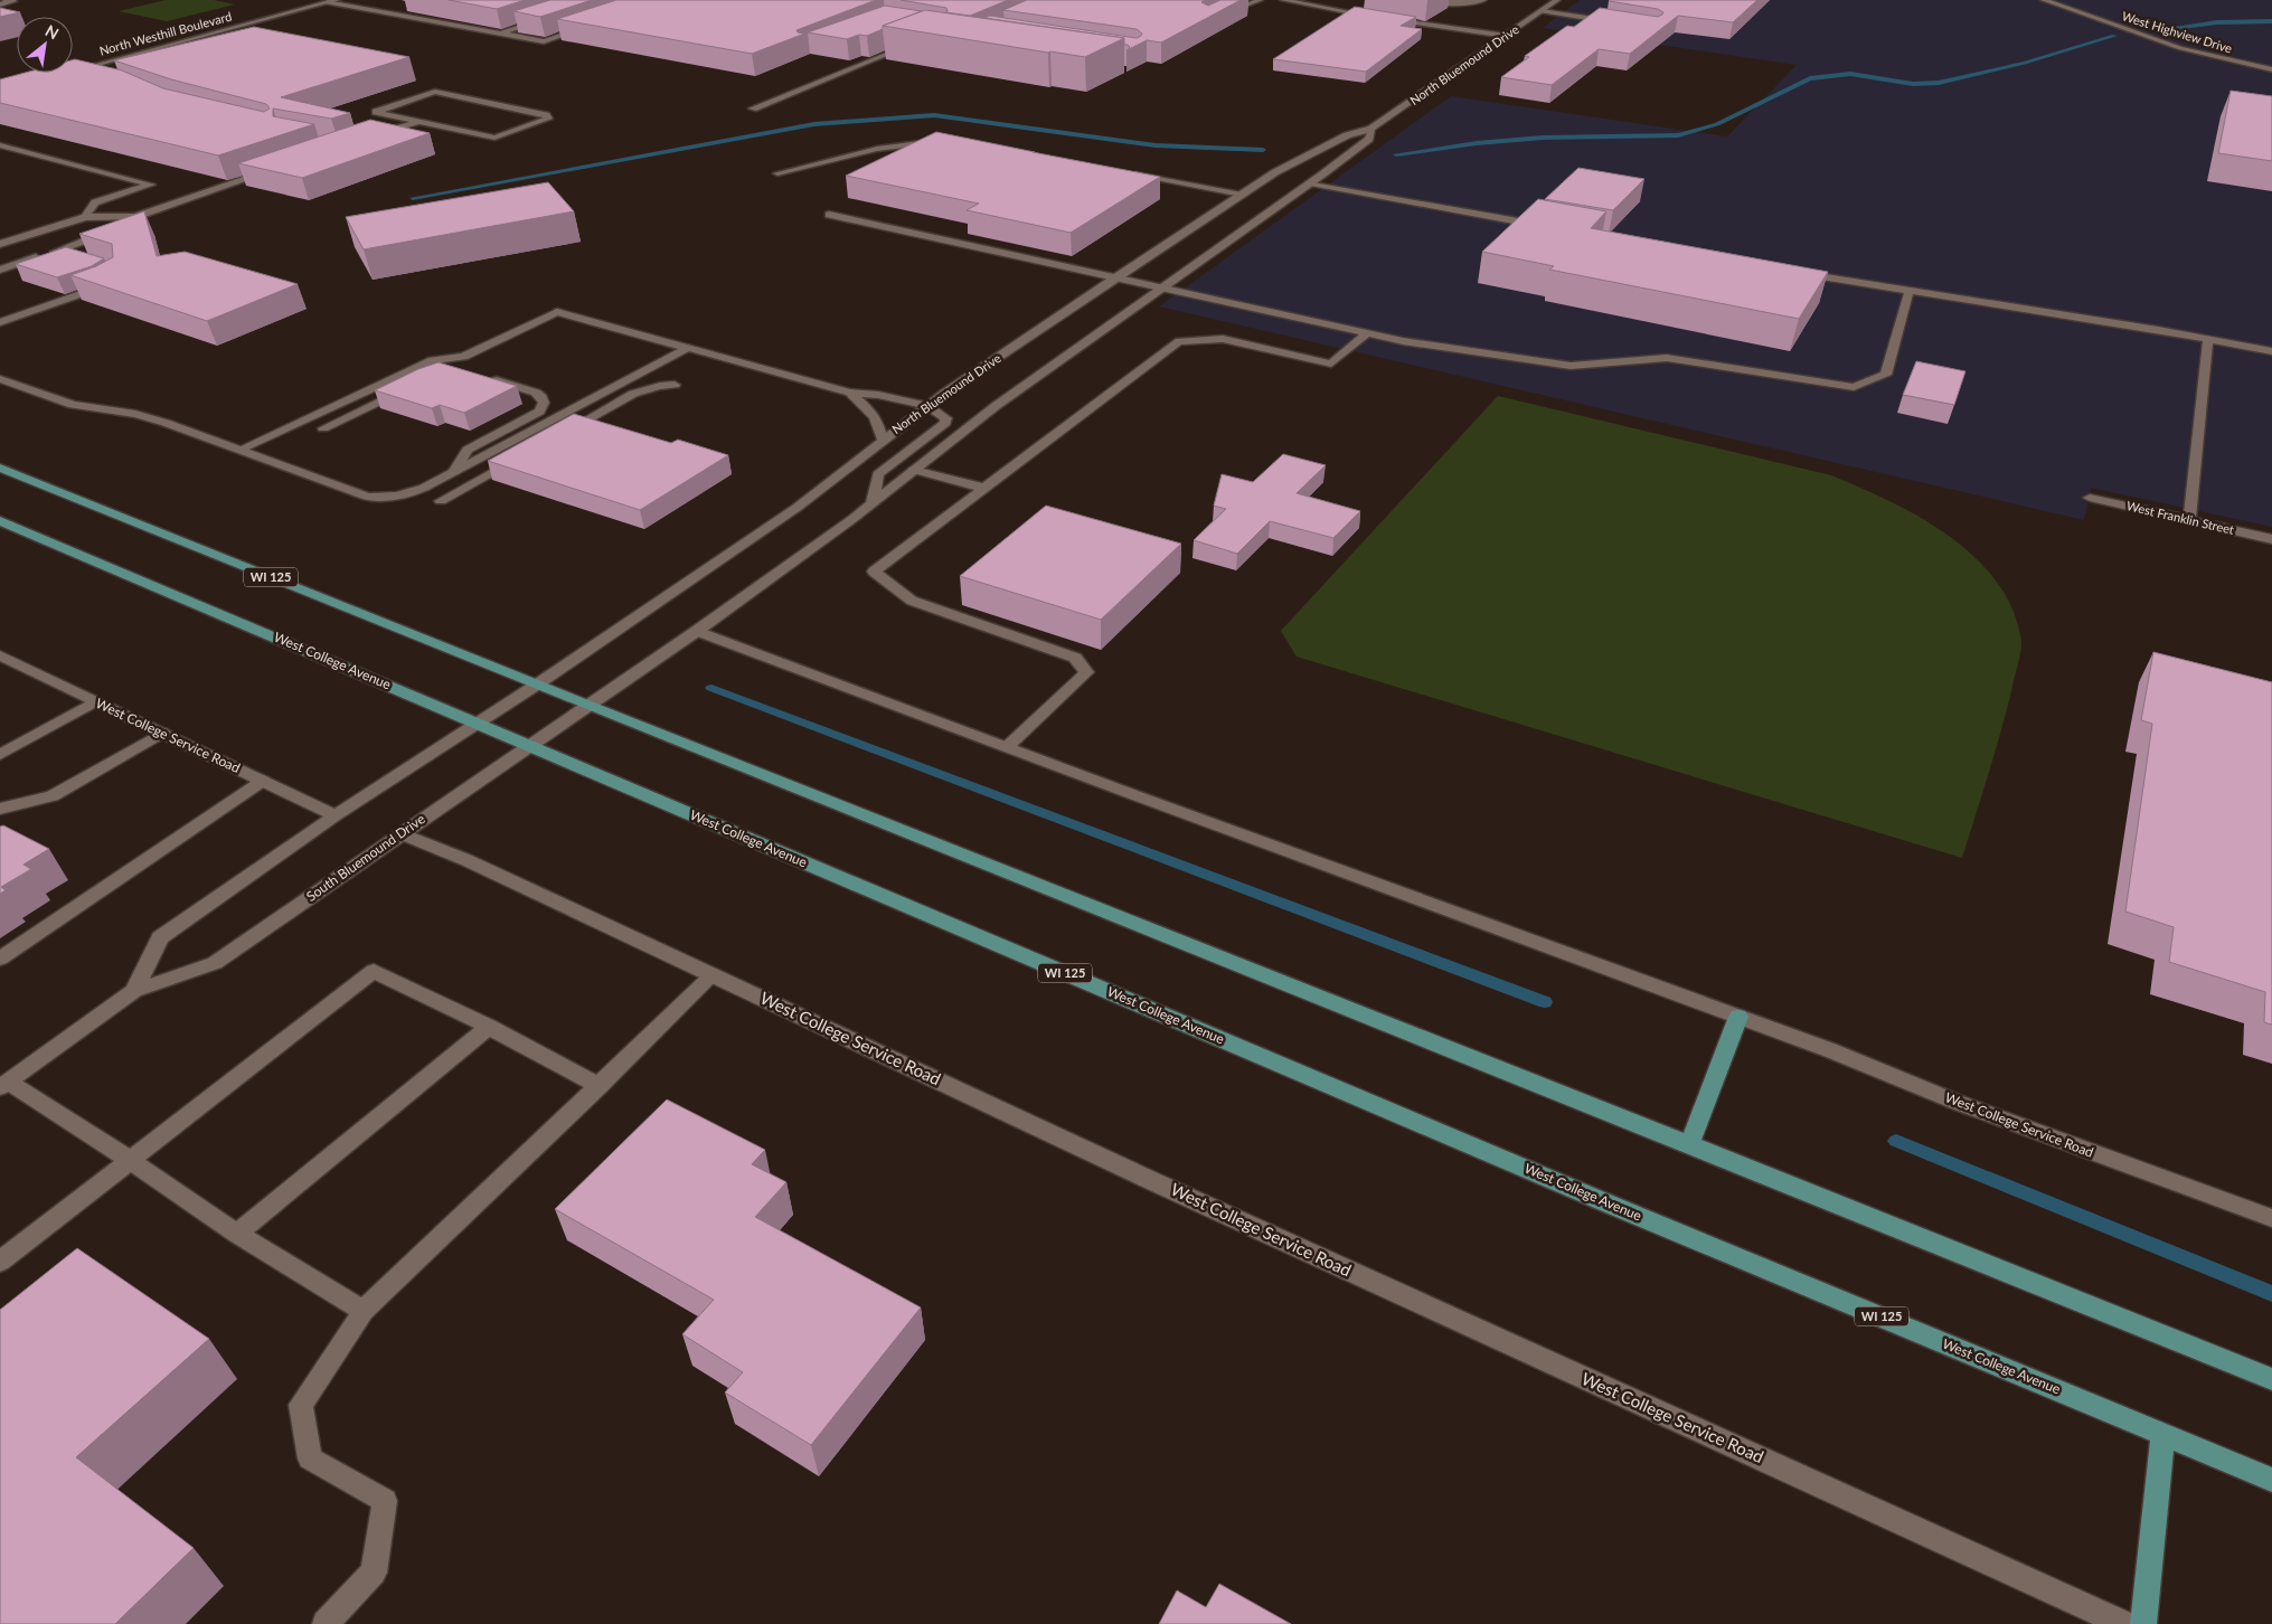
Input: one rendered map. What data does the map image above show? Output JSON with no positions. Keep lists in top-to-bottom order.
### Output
{
  "streets": {
    "main road": ["WI 125", "West College Avenue"],
    "street": [
      "West Highview Drive",
      "North Westhill Boulevard",
      "North Bluemound Drive",
      "West Franklin Street",
      "West College Service Road",
      "South Bluemound Drive"
    ]
  },
  "crossings": [
    ["North Bluemound Drive", "WI 125"],
    ["North Bluemound Drive", "West College Service Road"],
    ["North Bluemound Drive", "South Bluemound Drive"],
    ["WI 125", "South Bluemound Drive"],
    ["West College Avenue", "South Bluemound Drive"],
    ["West College Service Road", "South Bluemound Drive"]
  ],
  "north": "top right"
}
